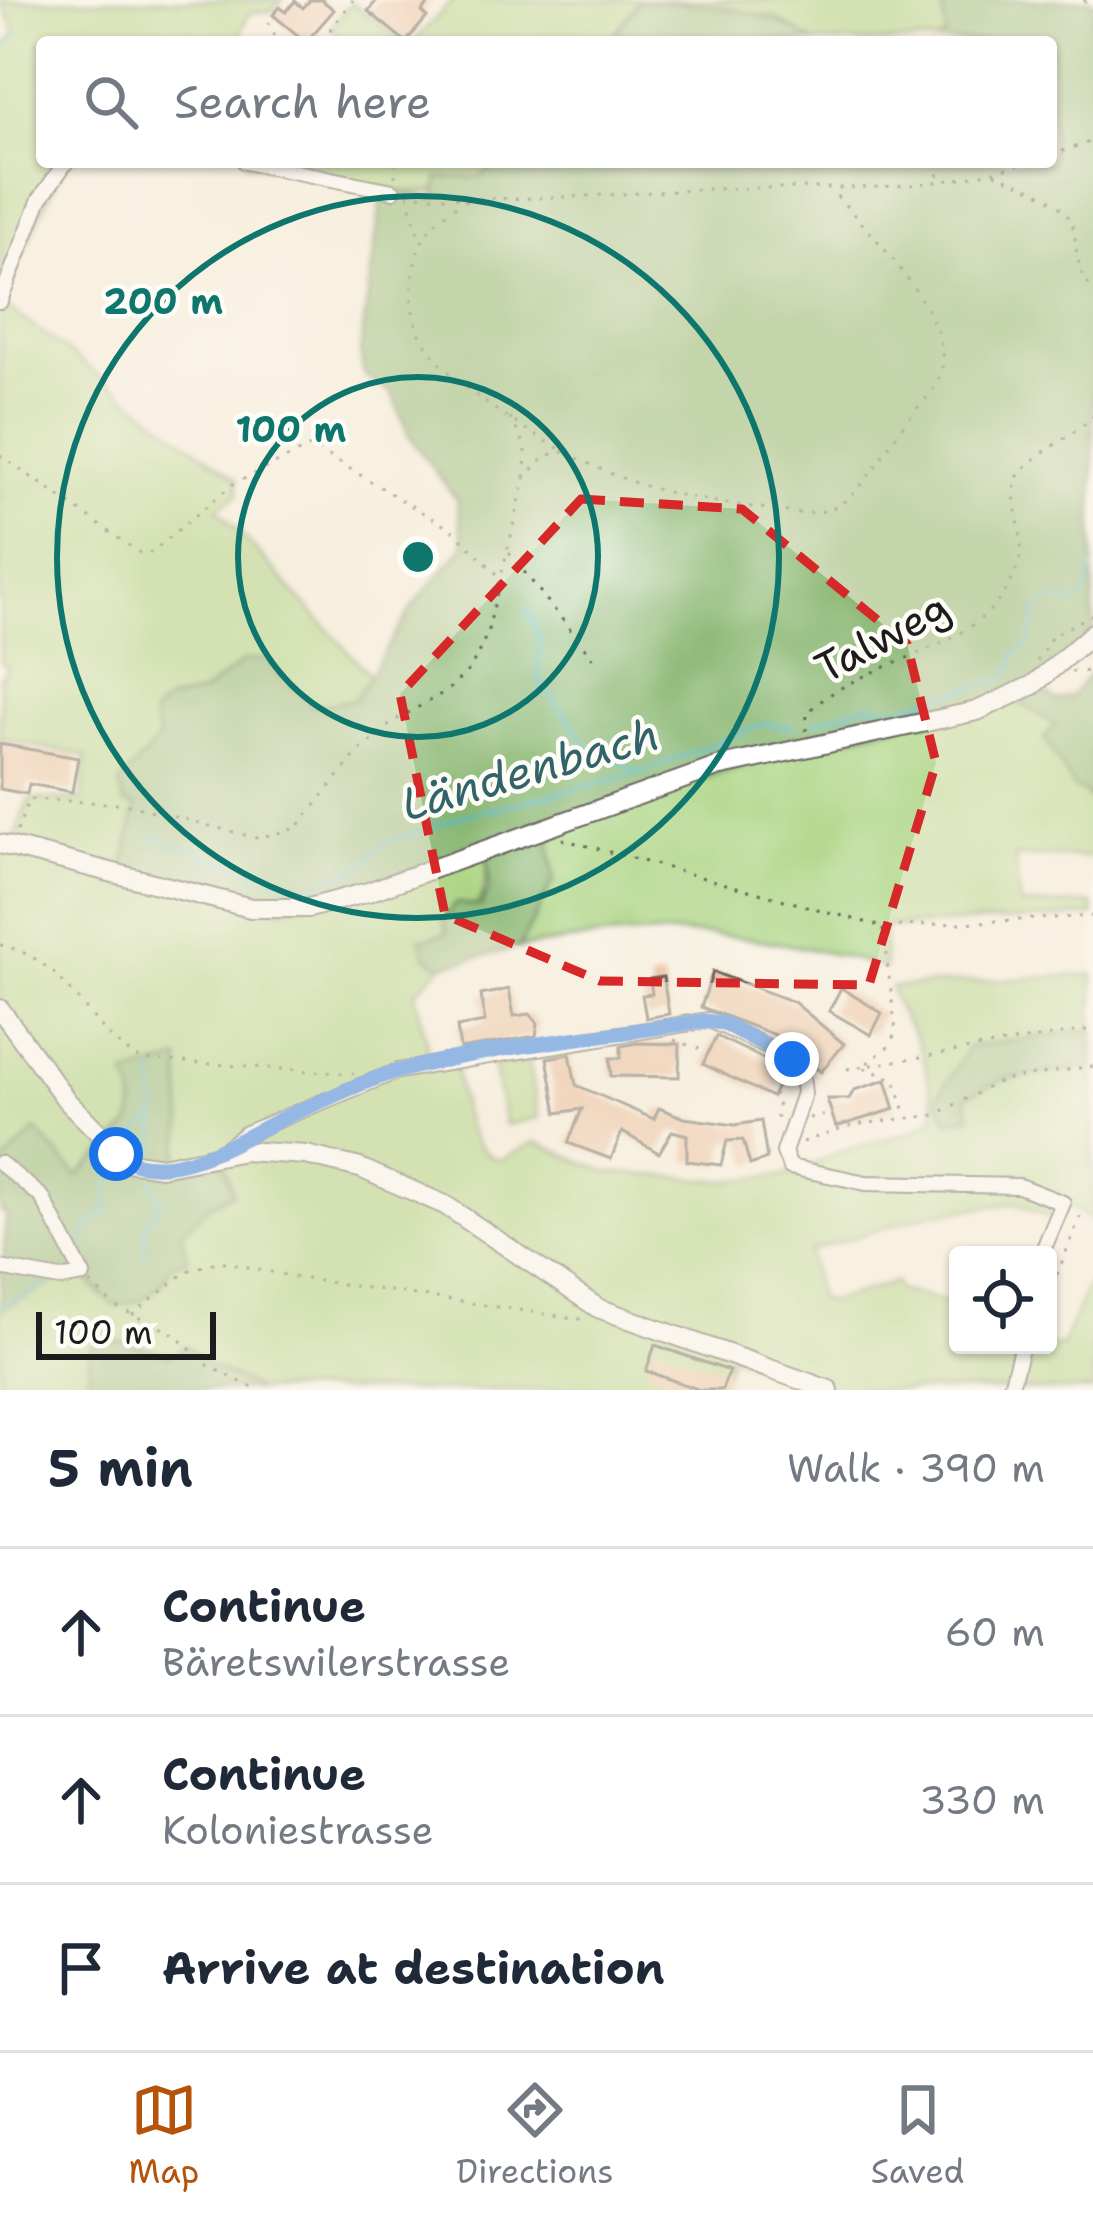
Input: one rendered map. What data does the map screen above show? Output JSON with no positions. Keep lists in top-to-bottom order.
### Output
{
  "streets": {
    "path": ["Talweg"]
  },
  "water": ["Ländenbach"],
  "scale_bar": "100 m",
  "page": {
    "search": "Search here",
    "scale": "100 m",
    "heading": ["5 min", "Walk · 390 m"],
    "list": [
      ["Continue", "Bäretswilerstrasse", "60 m"],
      ["Continue", "Koloniestrasse", "330 m"],
      "Arrive at destination"
    ],
    "nav": ["Map", "Directions", "Saved"]
  },
  "rings": ["200 m", "100 m"]
}
